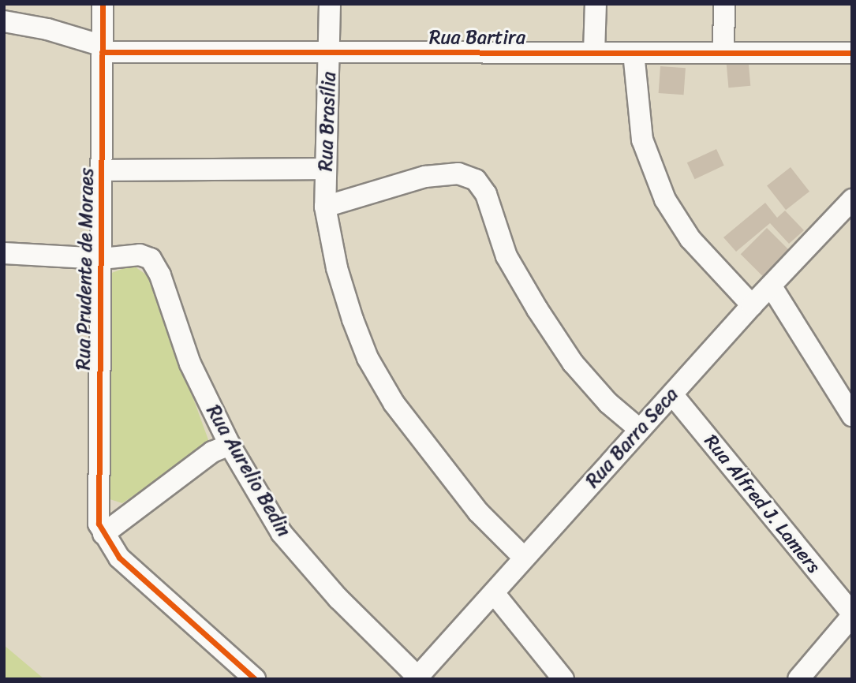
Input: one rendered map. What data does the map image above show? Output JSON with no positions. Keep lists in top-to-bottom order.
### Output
{
  "streets": {
    "street": [
      "Rua Bartira",
      "Rua Brasília",
      "Rua Prudente de Moraes",
      "Rua Barra Seca",
      "Rua Aurelio Bedin",
      "Rua Alfred J. Lamers"
    ]
  },
  "crossings": [
    ["Rua Bartira", "Rua Brasília"],
    ["Rua Bartira", "Rua Prudente de Moraes"],
    ["Rua Brasília", "Rua Barra Seca"],
    ["Rua Prudente de Moraes", "Rua Aurelio Bedin"],
    ["Rua Barra Seca", "Rua Aurelio Bedin"],
    ["Rua Barra Seca", "Rua Alfred J. Lamers"]
  ]
}
